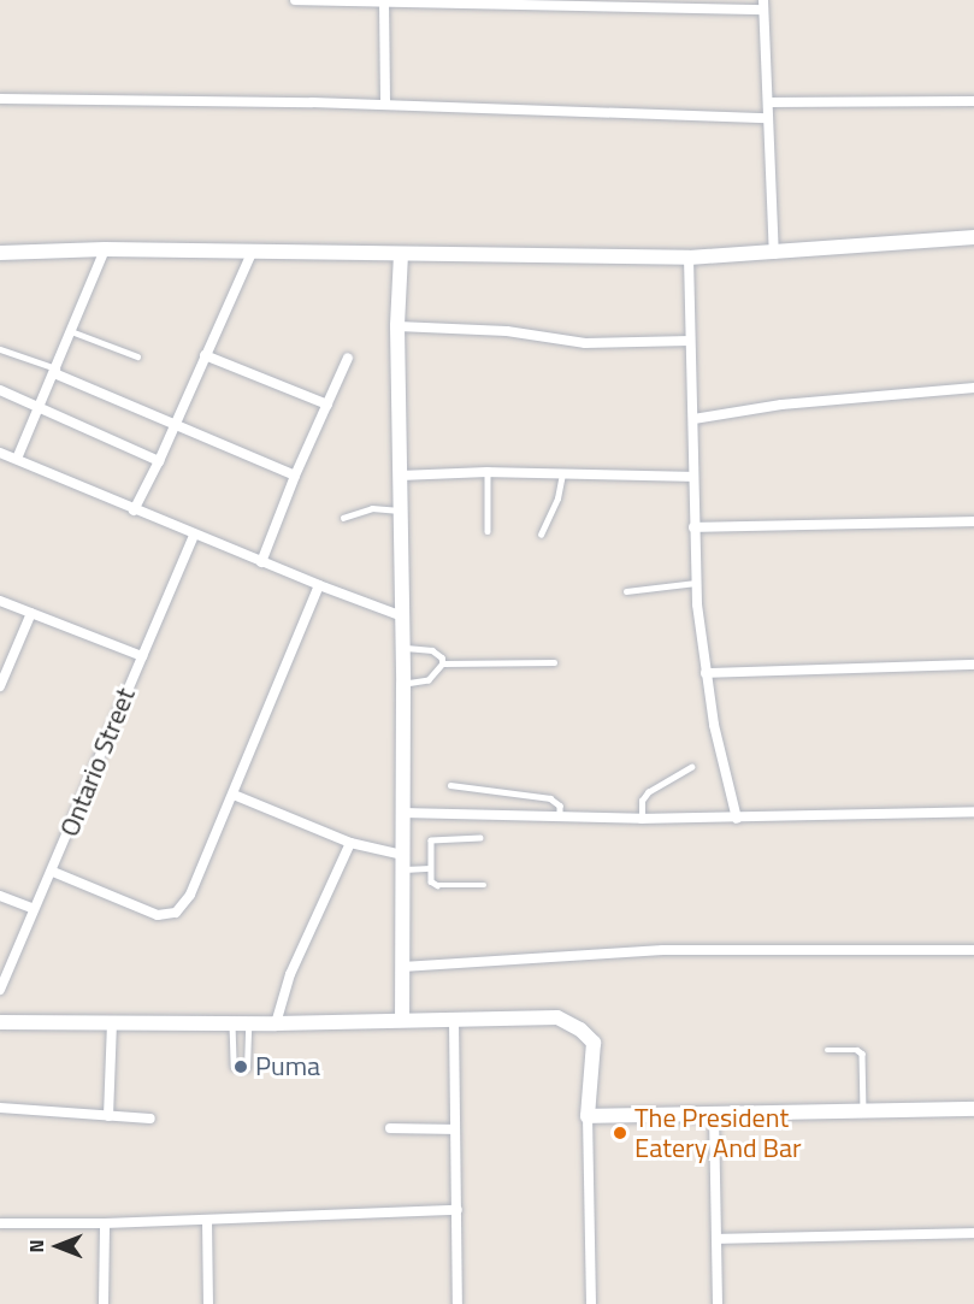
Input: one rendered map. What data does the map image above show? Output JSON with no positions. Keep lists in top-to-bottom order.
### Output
{
  "streets": {
    "street": ["Ontario Street"]
  },
  "places": ["Puma", "The President Eatery And Bar"],
  "north": "left"
}
